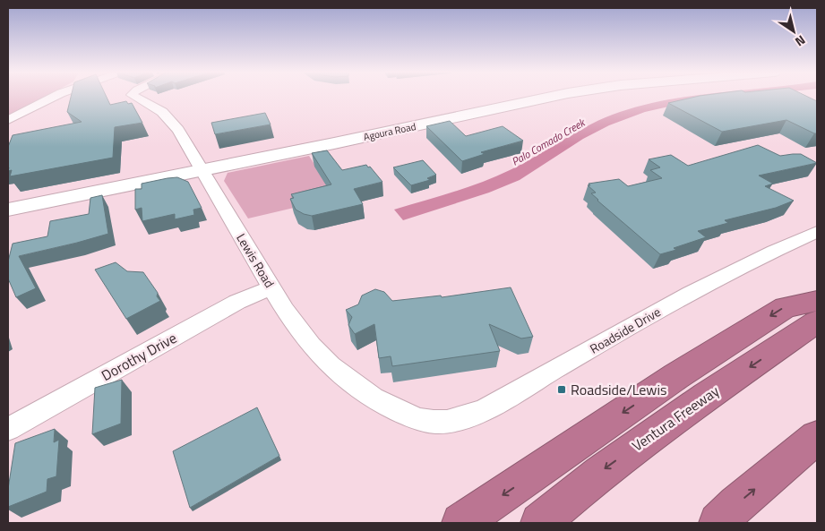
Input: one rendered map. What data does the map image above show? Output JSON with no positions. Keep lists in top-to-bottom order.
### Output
{
  "streets": {
    "highway": ["Ventura Freeway"],
    "main road": ["Agoura Road"],
    "street": ["Lewis Road", "Roadside Drive", "Dorothy Drive"]
  },
  "crossings": [
    ["Agoura Road", "Lewis Road"],
    ["Lewis Road", "Roadside Drive"],
    ["Lewis Road", "Dorothy Drive"]
  ],
  "water": ["Palo Comado Creek"],
  "places": {
    "transit": ["Roadside/Lewis"]
  },
  "north": "bottom right"
}
